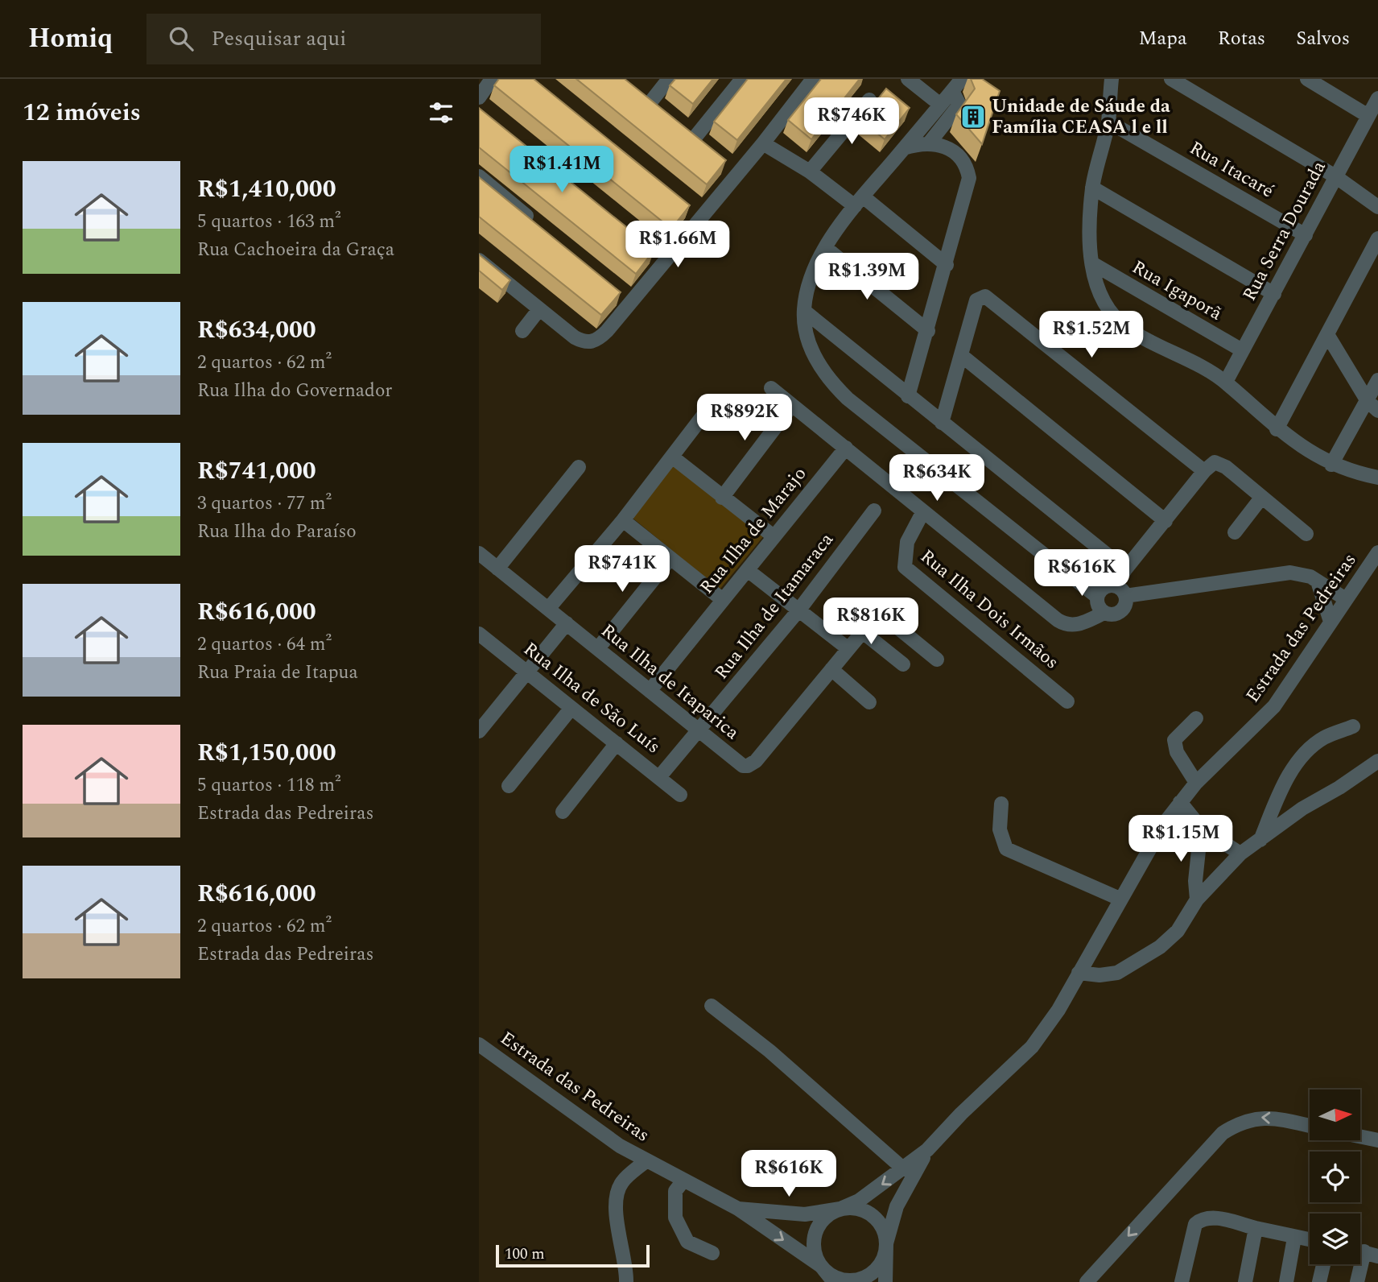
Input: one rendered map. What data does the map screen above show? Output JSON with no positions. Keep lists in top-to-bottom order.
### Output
{
  "streets": {
    "street": [
      "Rua Itacaré",
      "Rua Serra Dourada",
      "Rua Igaporã",
      "Rua Ilha de Marajo",
      "Rua Ilha de Itamaraca",
      "Rua Ilha Dois Irmãos",
      "Estrada das Pedreiras",
      "Rua Ilha de Itaparica",
      "Rua Ilha de São Luís"
    ]
  },
  "crossings": [
    ["Rua Itacaré", "Rua Serra Dourada"],
    ["Rua Serra Dourada", "Rua Igaporã"],
    ["Rua Ilha de Marajo", "Rua Ilha de Itaparica"],
    ["Rua Ilha de Itamaraca", "Rua Ilha de Itaparica"],
    ["Rua Ilha de Itamaraca", "Rua Ilha de São Luís"]
  ],
  "places": {
    "building": ["Unidade de Sáude da Família CEASA l e ll"]
  },
  "scale_bar": "100 m",
  "north": "right",
  "page": {
    "header": "Homiq",
    "search": "Pesquisar aqui",
    "nav": ["Mapa", "Rotas", "Salvos"],
    "heading": "12 imóveis",
    "price": [
      "R$746K",
      "R$1.41M",
      "R$1.66M",
      "R$1.39M",
      "R$1.52M",
      "R$892K",
      "R$634K",
      "R$741K",
      "R$616K",
      "R$816K",
      "R$1.15M",
      "R$616K"
    ],
    "list": [
      {
        "name": "R$1,410,000",
        "note": "5 quartos · 163 m² · Rua Cachoeira da Graça"
      },
      {
        "name": "R$634,000",
        "note": "2 quartos · 62 m² · Rua Ilha do Governador"
      },
      {
        "name": "R$741,000",
        "note": "3 quartos · 77 m² · Rua Ilha do Paraíso"
      },
      {
        "name": "R$616,000",
        "note": "2 quartos · 64 m² · Rua Praia de Itapua"
      },
      {
        "name": "R$1,150,000",
        "note": "5 quartos · 118 m² · Estrada das Pedreiras"
      },
      {
        "name": "R$616,000",
        "note": "2 quartos · 62 m² · Estrada das Pedreiras"
      }
    ],
    "scale": "100 m"
  }
}
